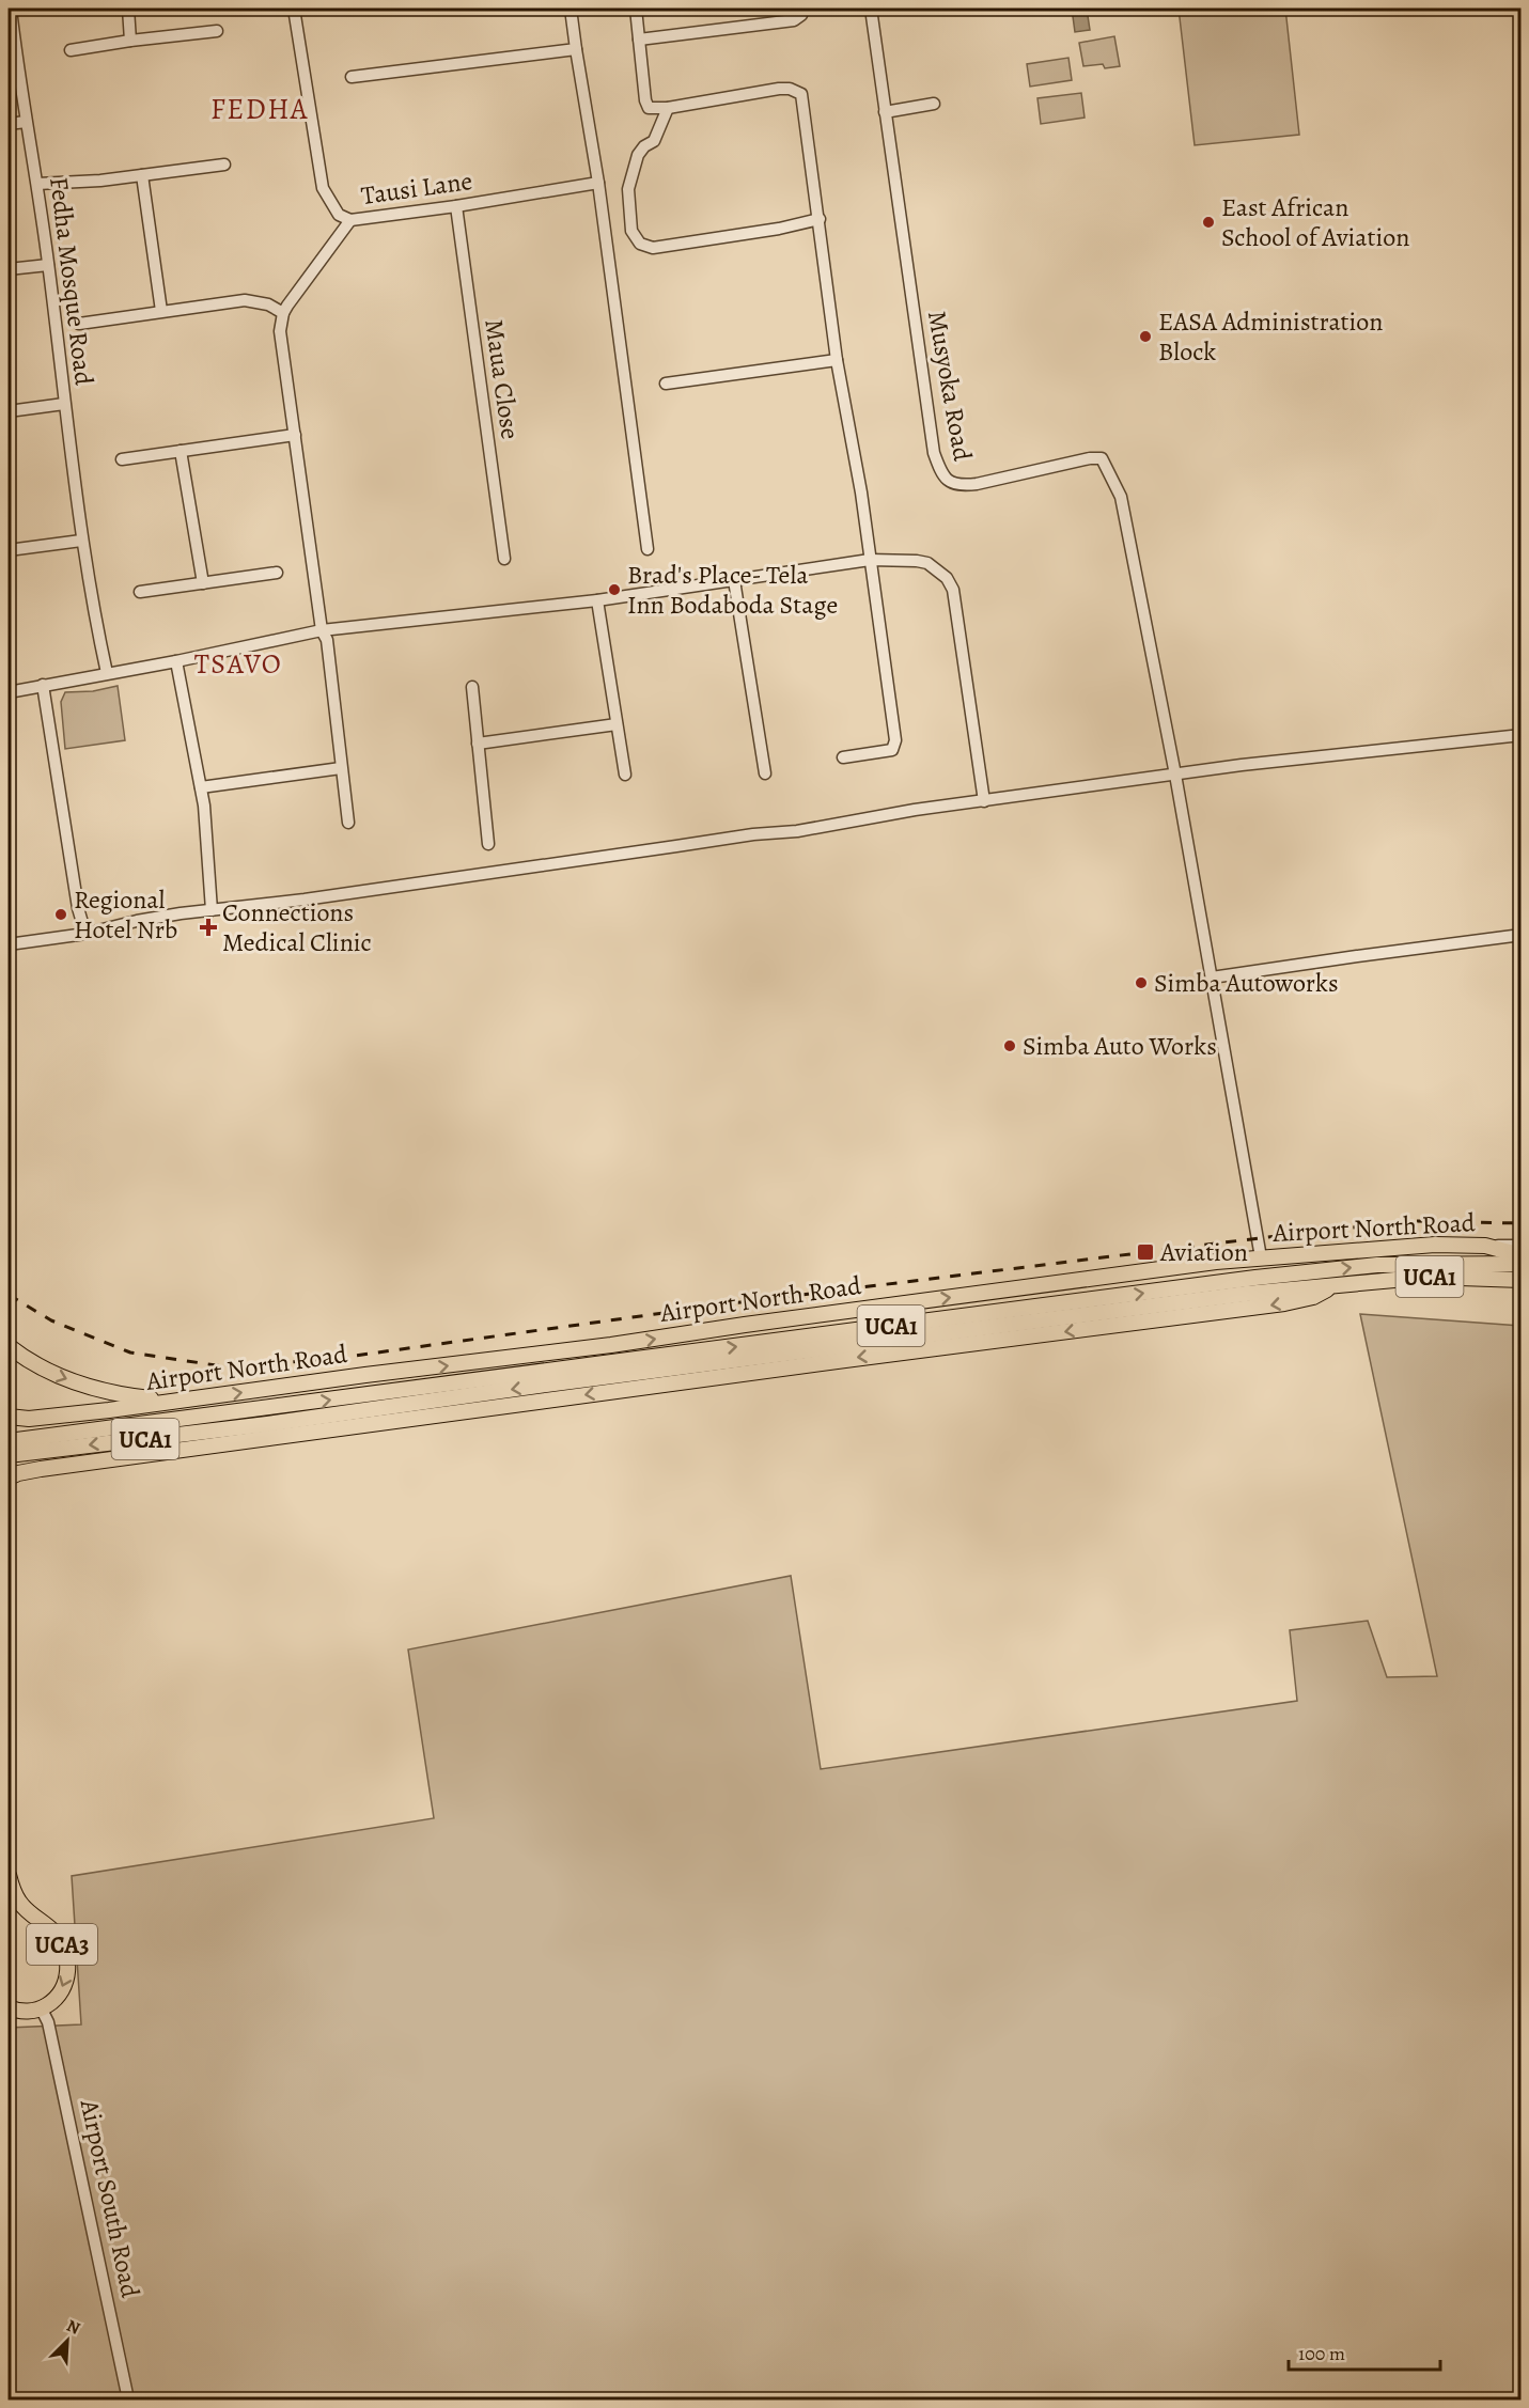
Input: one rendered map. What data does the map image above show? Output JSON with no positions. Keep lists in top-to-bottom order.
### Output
{
  "streets": {
    "main road": ["Airport North Road", "UCA1", "UCA3"],
    "street": [
      "Tausi Lane",
      "Fedha Mosque Road",
      "Maua Close",
      "Musyoka Road",
      "Airport South Road"
    ]
  },
  "crossings": [
    ["Tausi Lane", "Maua Close"],
    ["UCA3", "Airport South Road"]
  ],
  "districts": ["FEDHA", "TSAVO"],
  "places": {
    "other": [
      "East African School of Aviation",
      "EASA Administration Block",
      "Brad's Place- Tela Inn Bodaboda Stage",
      "Regional Hotel Nrb",
      "Simba Autoworks",
      "Simba Auto Works"
    ],
    "health": ["Connections Medical Clinic"],
    "transit": ["Aviation"]
  },
  "scale_bar": "100 m",
  "north": "top right"
}
